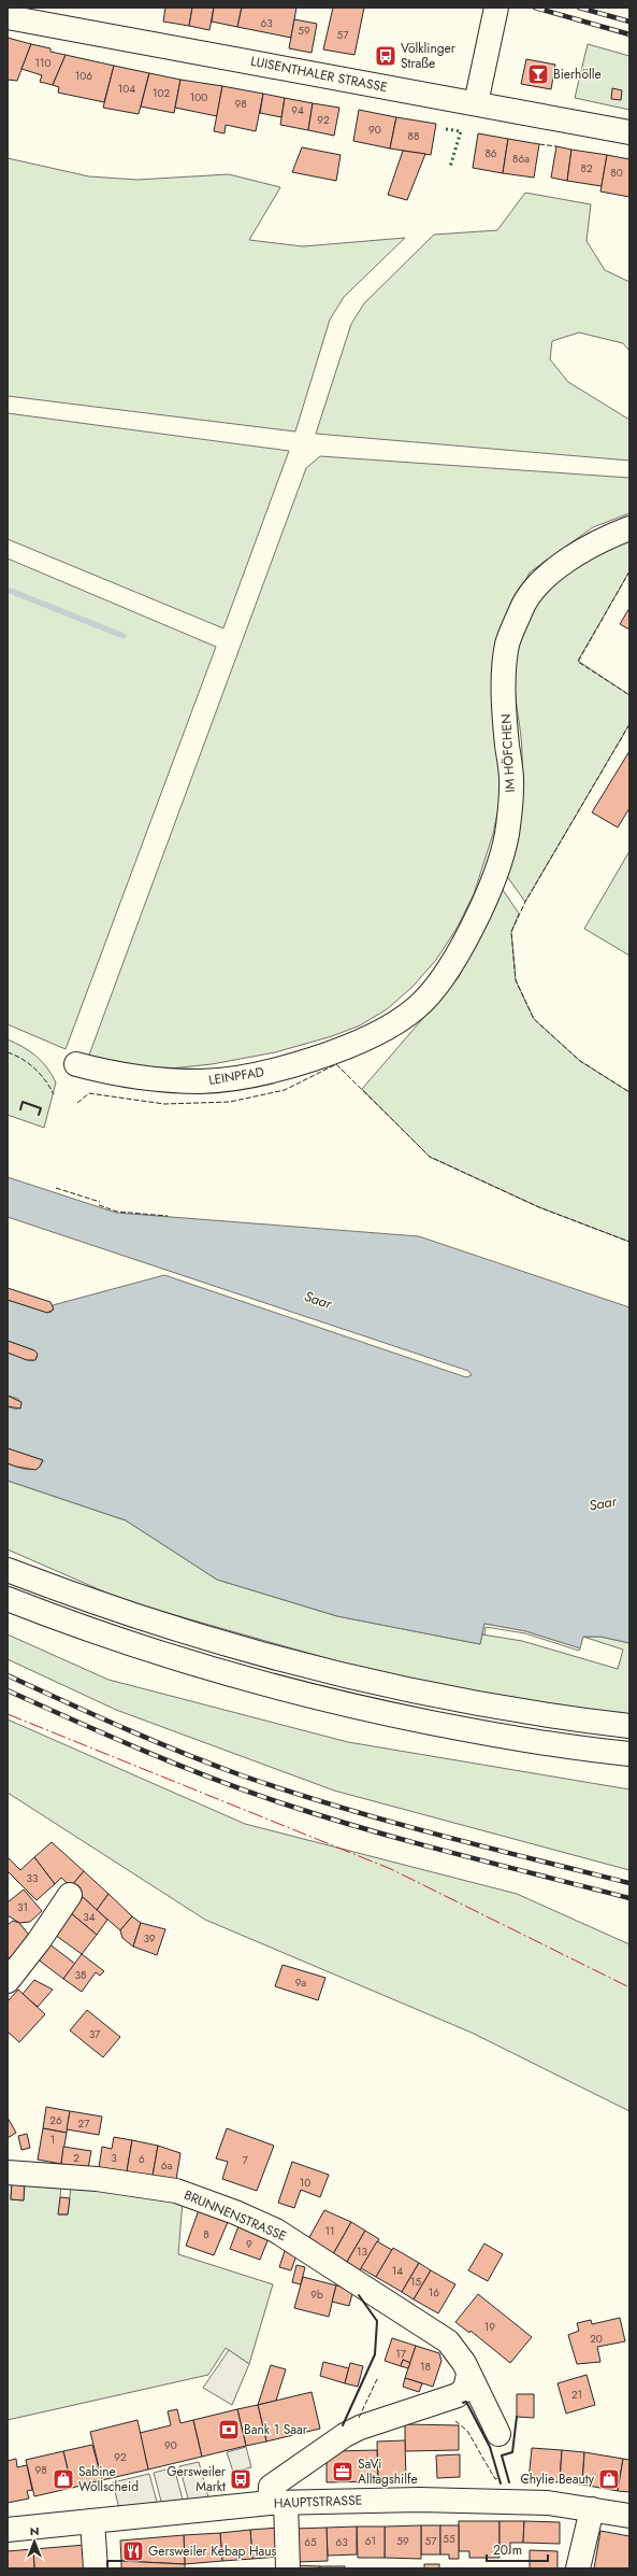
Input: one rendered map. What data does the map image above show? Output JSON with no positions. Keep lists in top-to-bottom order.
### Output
{
  "streets": {
    "main road": [
      "LUISENTHALER STRASSE",
      "IM HÖFCHEN",
      "LEINPFAD",
      "BRUNNENSTRASSE",
      "HAUPTSTRASSE"
    ]
  },
  "crossings": [
    ["IM HÖFCHEN", "LEINPFAD"]
  ],
  "water": ["Saar"],
  "places": {
    "bus stop": ["Völklinger Straße", "Gersweiler Markt"],
    "bar": ["Bierhölle"],
    "bank": ["Bank 1 Saar"],
    "office": ["SaVi Alltagshilfe"],
    "shop": ["Sabine Wollscheid", "Chylie Beauty"],
    "restaurant": ["Gersweiler Kebap Haus"]
  },
  "house_numbers": [
    "63",
    "59",
    "57",
    "110",
    "106",
    "104",
    "102",
    "100",
    "98",
    "94",
    "92",
    "90",
    "88",
    "86",
    "86a",
    "82",
    "80",
    "33",
    "31",
    "34",
    "39",
    "38",
    "9a",
    "37",
    "26",
    "27",
    "1",
    "2",
    "3",
    "6",
    "7",
    "6a",
    "10",
    "11",
    "8",
    "9",
    "13",
    "14",
    "15",
    "16",
    "9b",
    "19",
    "20",
    "17",
    "18",
    "21",
    "90",
    "92",
    "98",
    "55",
    "61",
    "59",
    "57",
    "65",
    "63"
  ],
  "scale_bar": "20 m",
  "north": "top"
}
